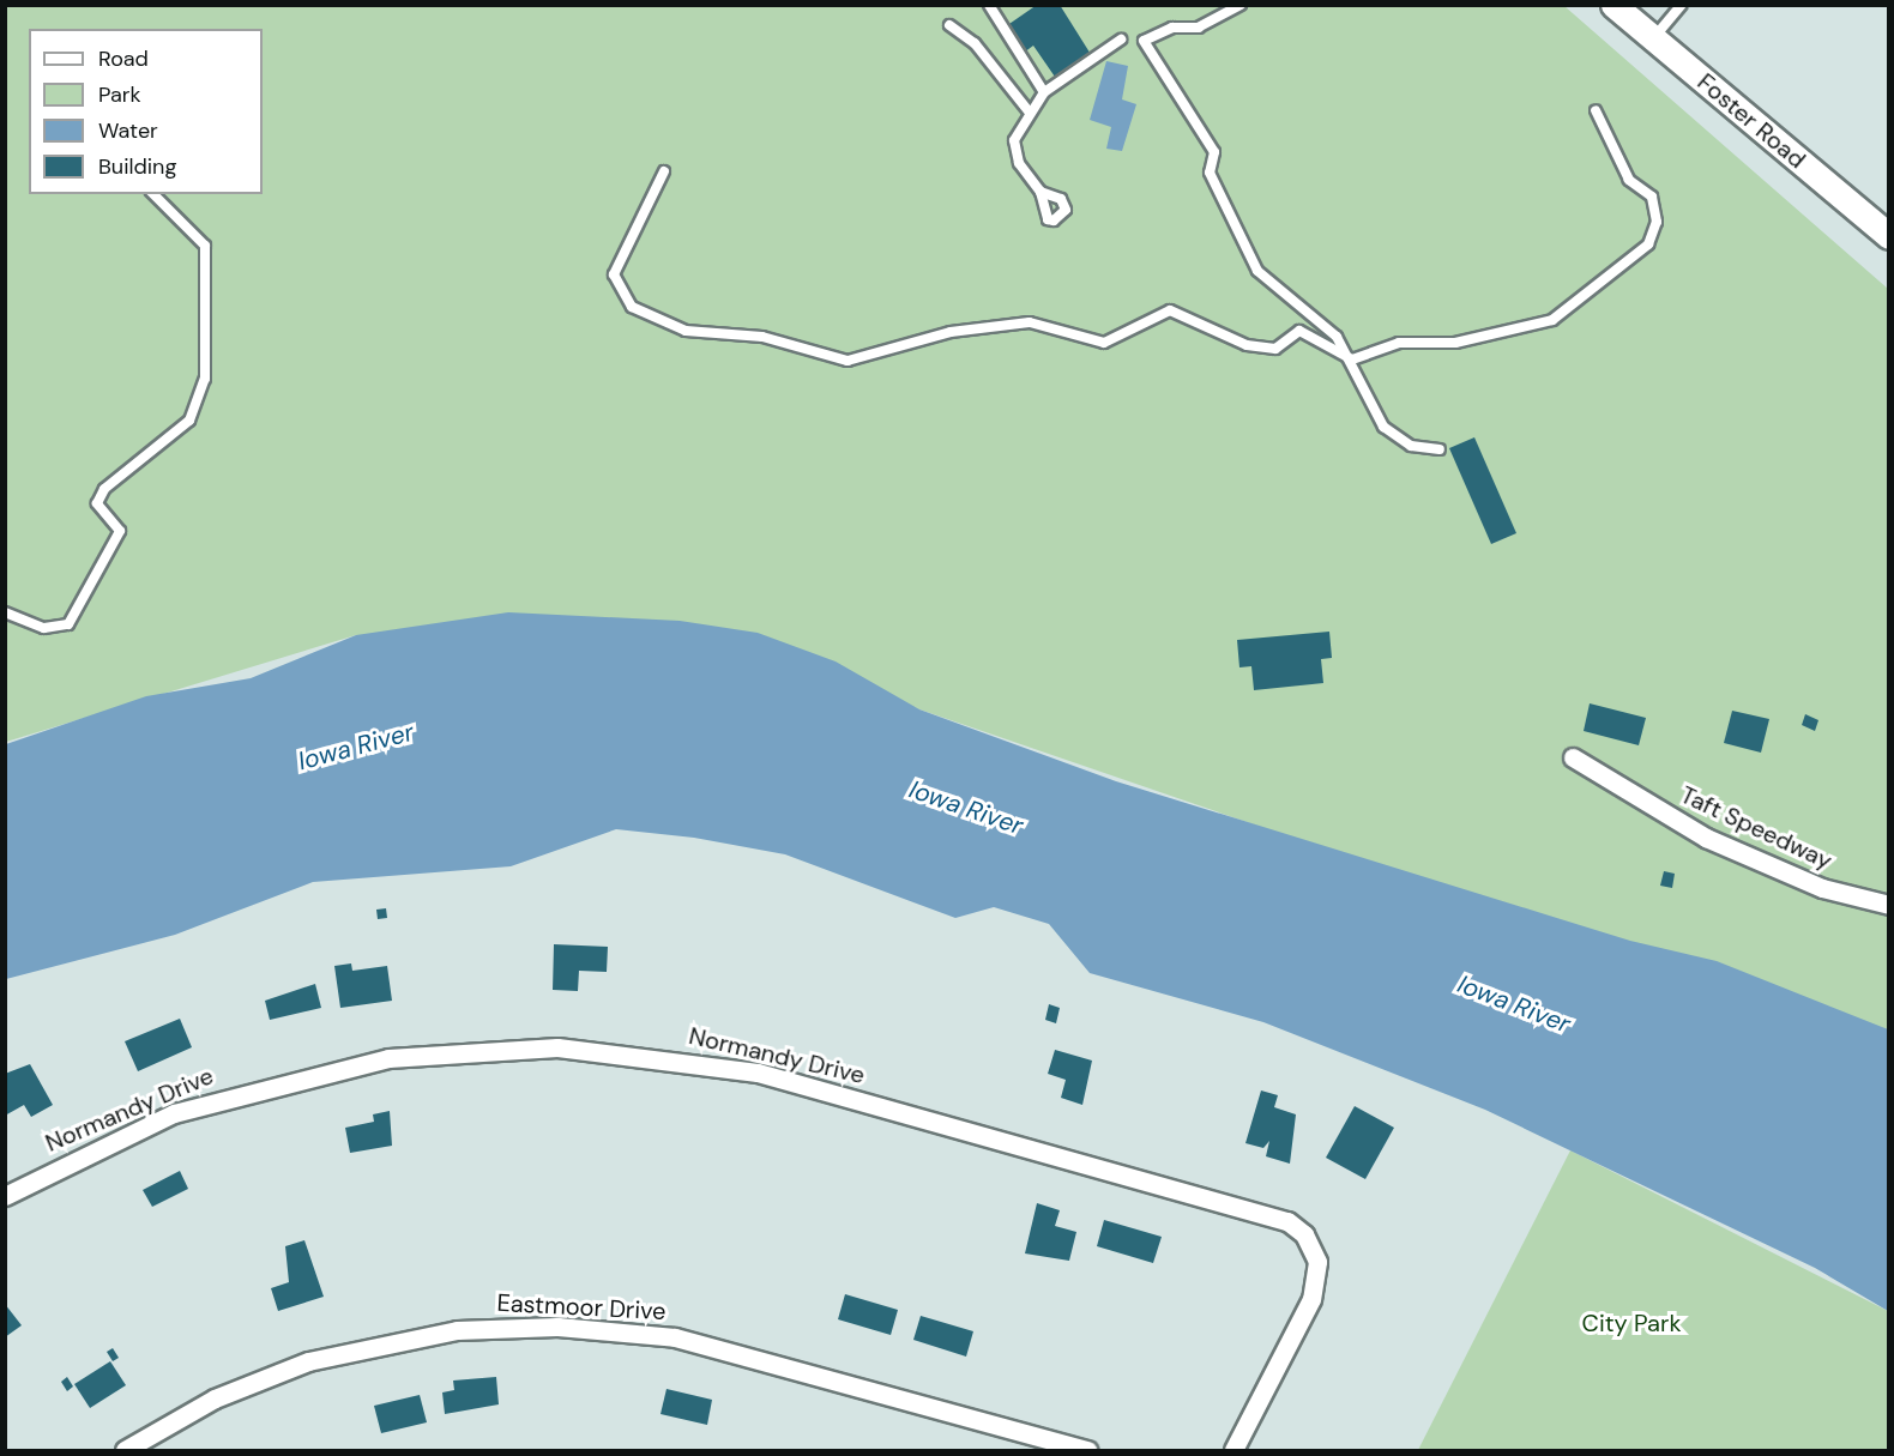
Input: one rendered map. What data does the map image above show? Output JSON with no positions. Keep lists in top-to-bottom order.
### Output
{
  "streets": {
    "street": [
      "Foster Road",
      "Taft Speedway",
      "Normandy Drive",
      "Eastmoor Drive"
    ]
  },
  "water": ["Iowa River"],
  "parks": ["City Park"],
  "legend": [
    "Road",
    "Park",
    "Water",
    "Building"
  ]
}
